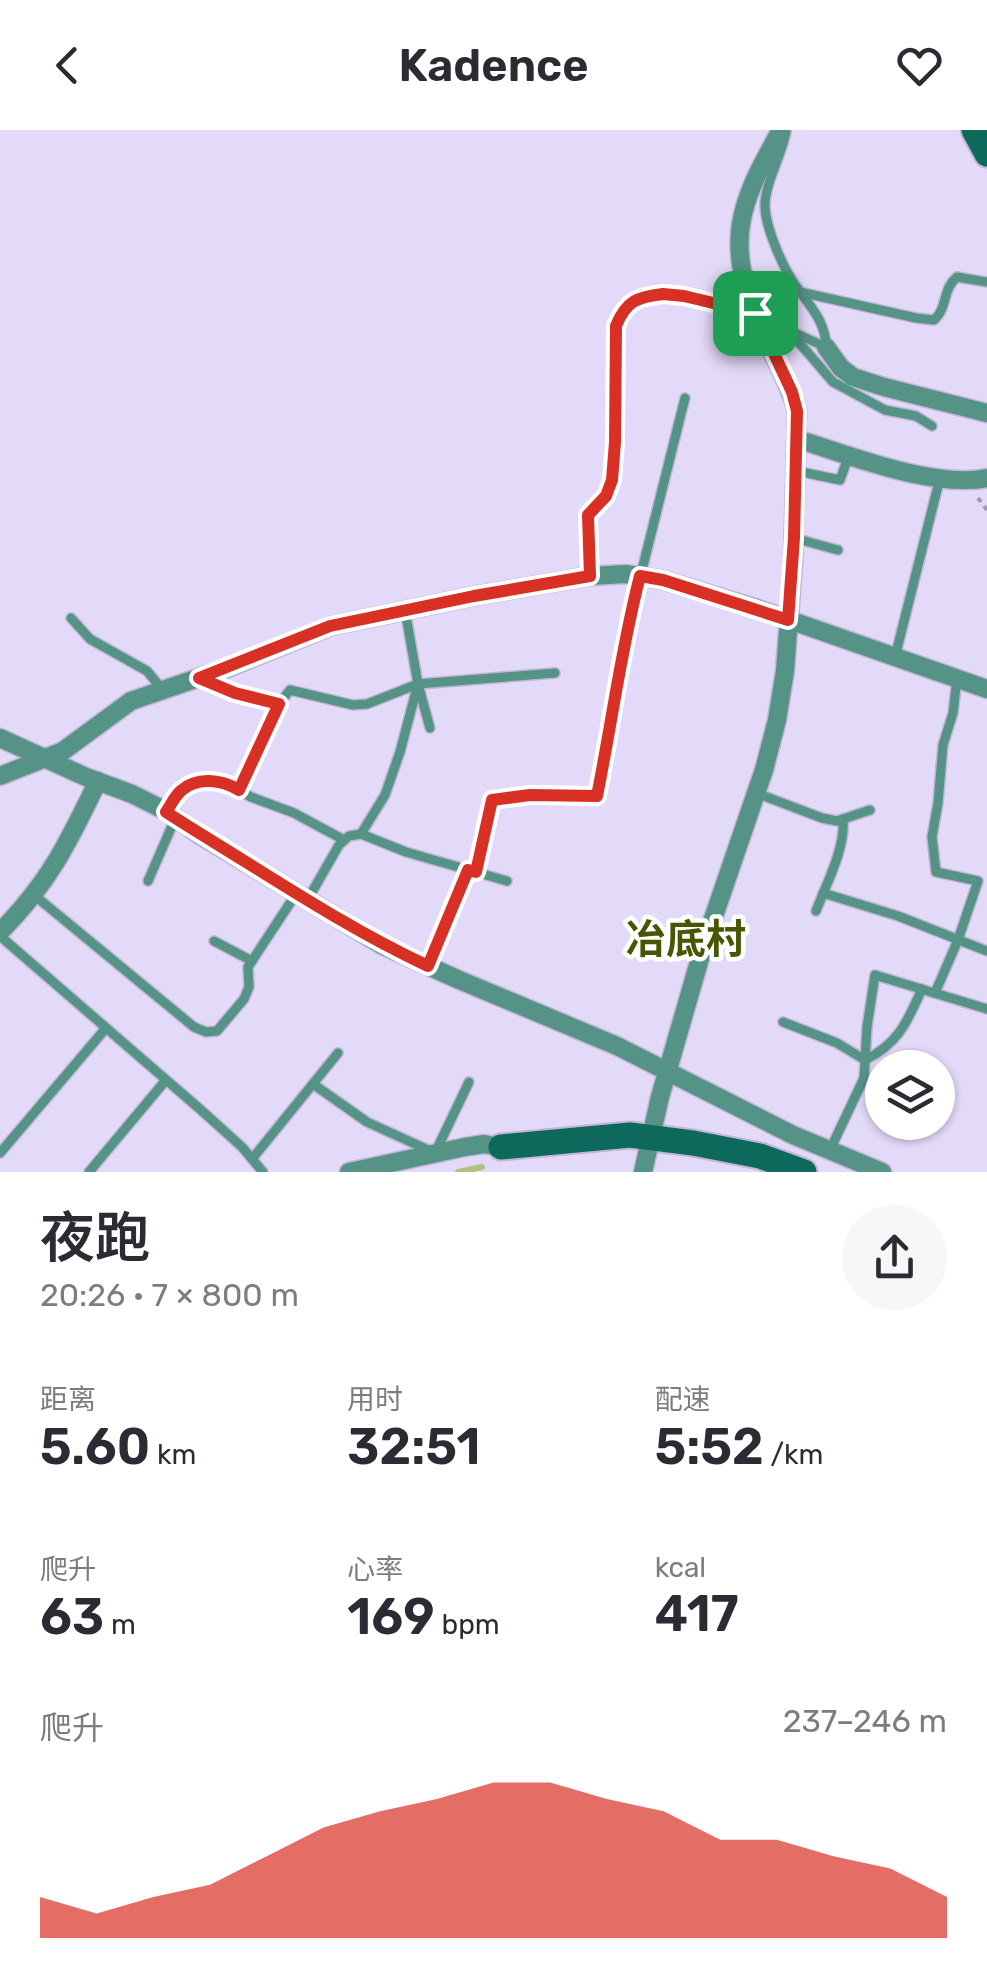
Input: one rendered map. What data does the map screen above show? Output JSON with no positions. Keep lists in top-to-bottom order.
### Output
{
  "districts": ["冶底村"],
  "page": {
    "header": "Kadence",
    "heading": ["夜跑", "20:26 · 7 × 800 m"],
    "stats": [
      ["距离", "5.60 km"],
      ["用时", "32:51"],
      ["配速", "5:52 /km"],
      ["爬升", "63 m"],
      ["心率", "169 bpm"],
      ["kcal", "417"]
    ],
    "chart": ["爬升", "237–246 m"]
  }
}
